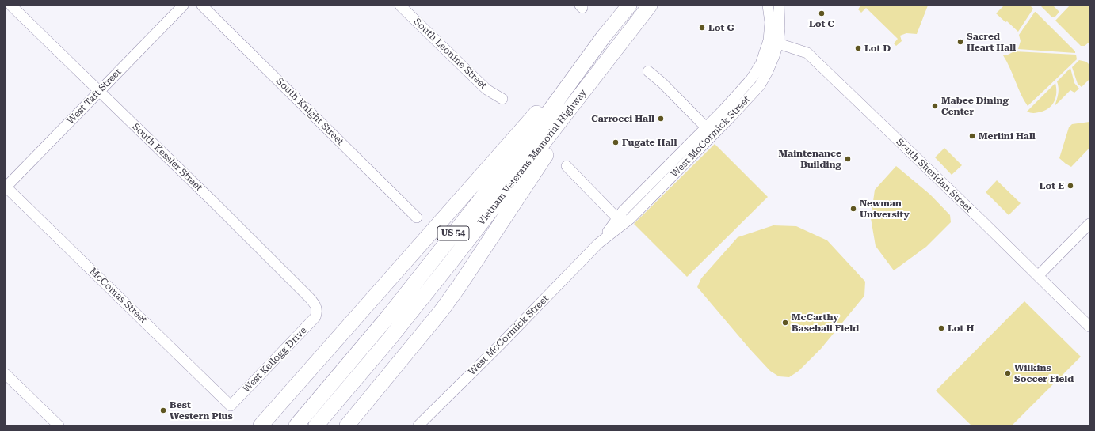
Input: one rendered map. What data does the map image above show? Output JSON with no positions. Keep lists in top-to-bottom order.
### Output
{
  "streets": {
    "highway": ["Vietnam Veterans Memorial Highway", "US 54"],
    "street": [
      "South Leonine Street",
      "West Taft Street",
      "South Knight Street",
      "West McCormick Street",
      "South Kessler Street",
      "South Sheridan Street",
      "McComas Street",
      "West Kellogg Drive"
    ]
  },
  "crossings": [
    ["West Taft Street", "South Kessler Street"],
    ["West Taft Street", "McComas Street"],
    ["West McCormick Street", "South Sheridan Street"],
    ["South Kessler Street", "West Kellogg Drive"],
    ["McComas Street", "West Kellogg Drive"]
  ],
  "places": [
    "Lot C",
    "Lot G",
    "Sacred Heart Hall",
    "Lot D",
    "Mabee Dining Center",
    "Carrocci Hall",
    "Merlini Hall",
    "Fugate Hall",
    "Maintenance Building",
    "Lot E",
    "Newman University",
    "McCarthy Baseball Field",
    "Lot H",
    "Wilkins Soccer Field",
    "Best Western Plus"
  ]
}
